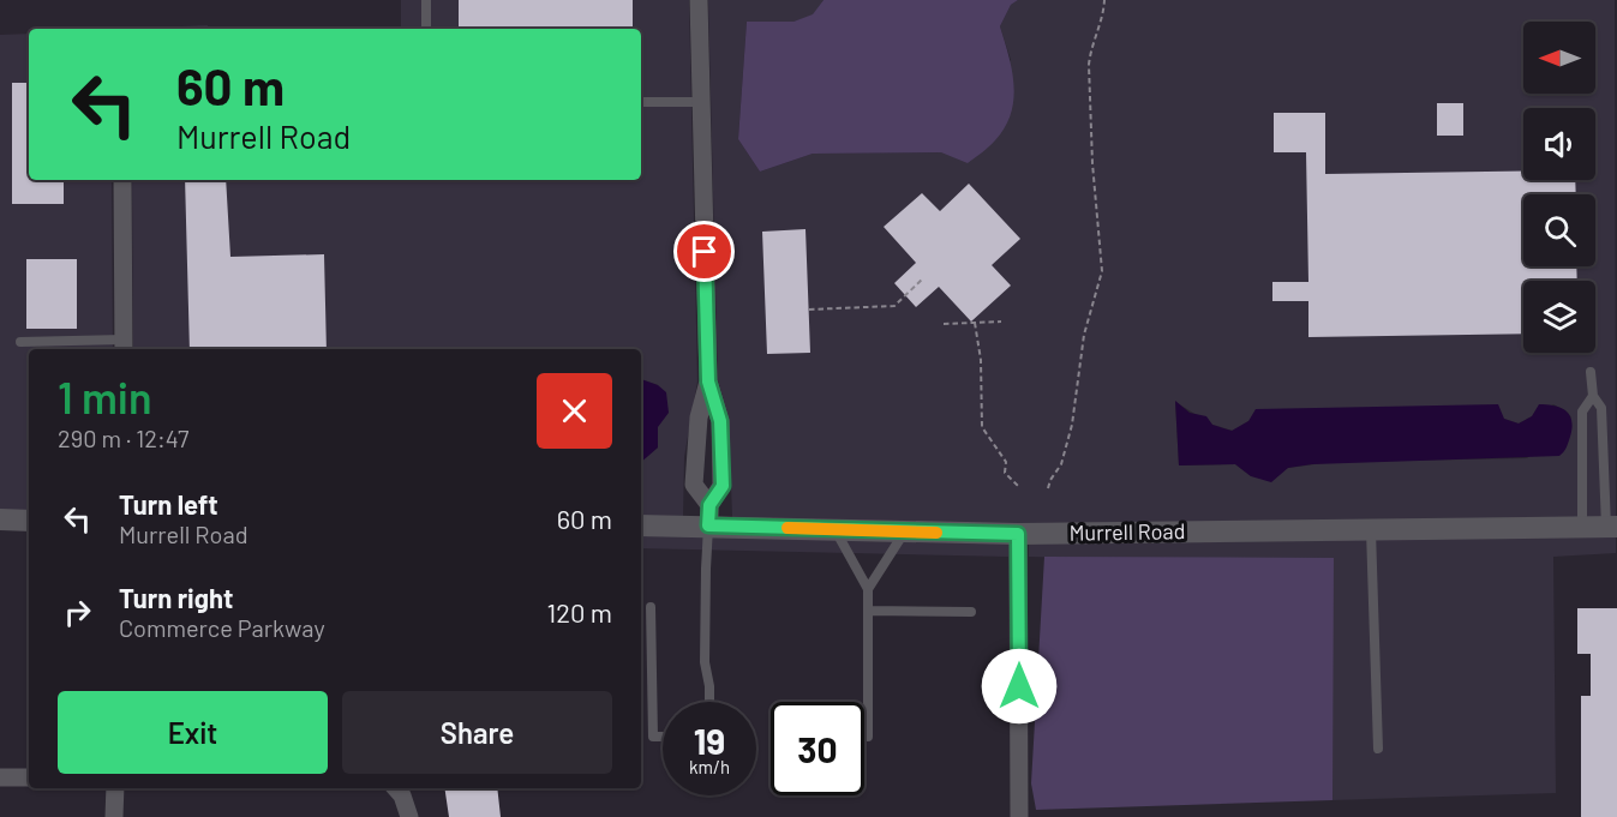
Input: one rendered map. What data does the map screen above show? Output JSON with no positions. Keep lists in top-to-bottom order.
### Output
{
  "streets": {
    "street": ["Murrell Road"]
  },
  "north": "left",
  "page": {
    "turn": ["60 m", "Murrell Road"],
    "heading": ["1 min", "290 m · 12:47"],
    "list": [
      {
        "name": "Turn left",
        "note": "Murrell Road",
        "value": "60 m"
      },
      {
        "name": "Turn right",
        "note": "Commerce Parkway",
        "value": "120 m"
      }
    ],
    "buttons": ["Exit", "Share"],
    "speed": "19 km/h",
    "limit": "30"
  }
}
